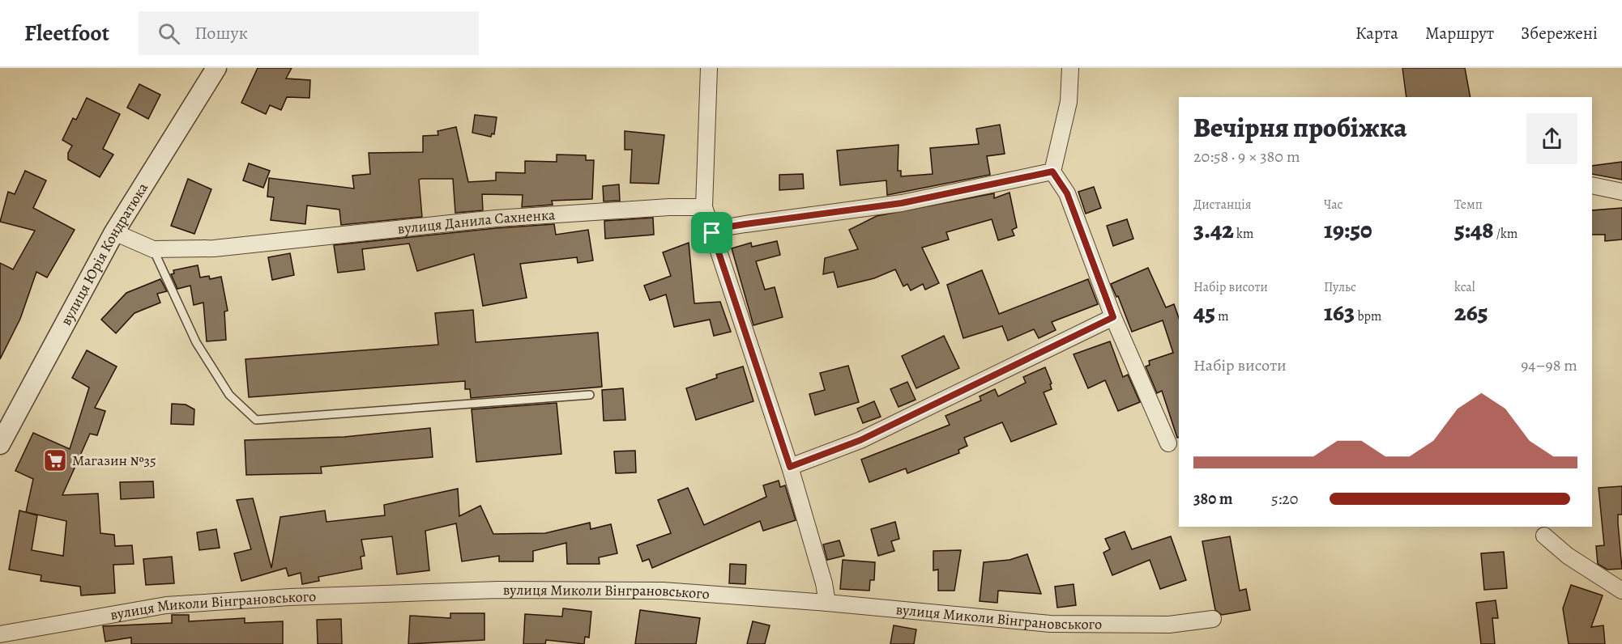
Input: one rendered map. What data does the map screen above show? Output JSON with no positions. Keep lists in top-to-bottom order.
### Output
{
  "streets": {
    "street": ["вулиця Данила Сахненка", "вулиця Юрія Кондратюка", "вулиця Миколи Вінграновського"]
  },
  "crossings": [
    ["вулиця Данила Сахненка", "вулиця Юрія Кондратюка"]
  ],
  "places": {
    "supermarket": ["Магазин №35"]
  },
  "page": {
    "header": "Fleetfoot",
    "search": "Пошук",
    "nav": ["Карта", "Маршрут", "Збережені"],
    "heading": ["Вечірня пробіжка", "20:58 · 9 × 380 m"],
    "stats": [
      ["Дистанція", "3.42 km"],
      ["Час", "19:50"],
      ["Темп", "5:48 /km"],
      ["Набір висоти", "45 m"],
      ["Пульс", "163 bpm"],
      ["kcal", "265"]
    ],
    "chart": ["Набір висоти", "94–98 m"],
    "list": [
      {
        "name": "380 m",
        "note": "5:20"
      }
    ]
  }
}
